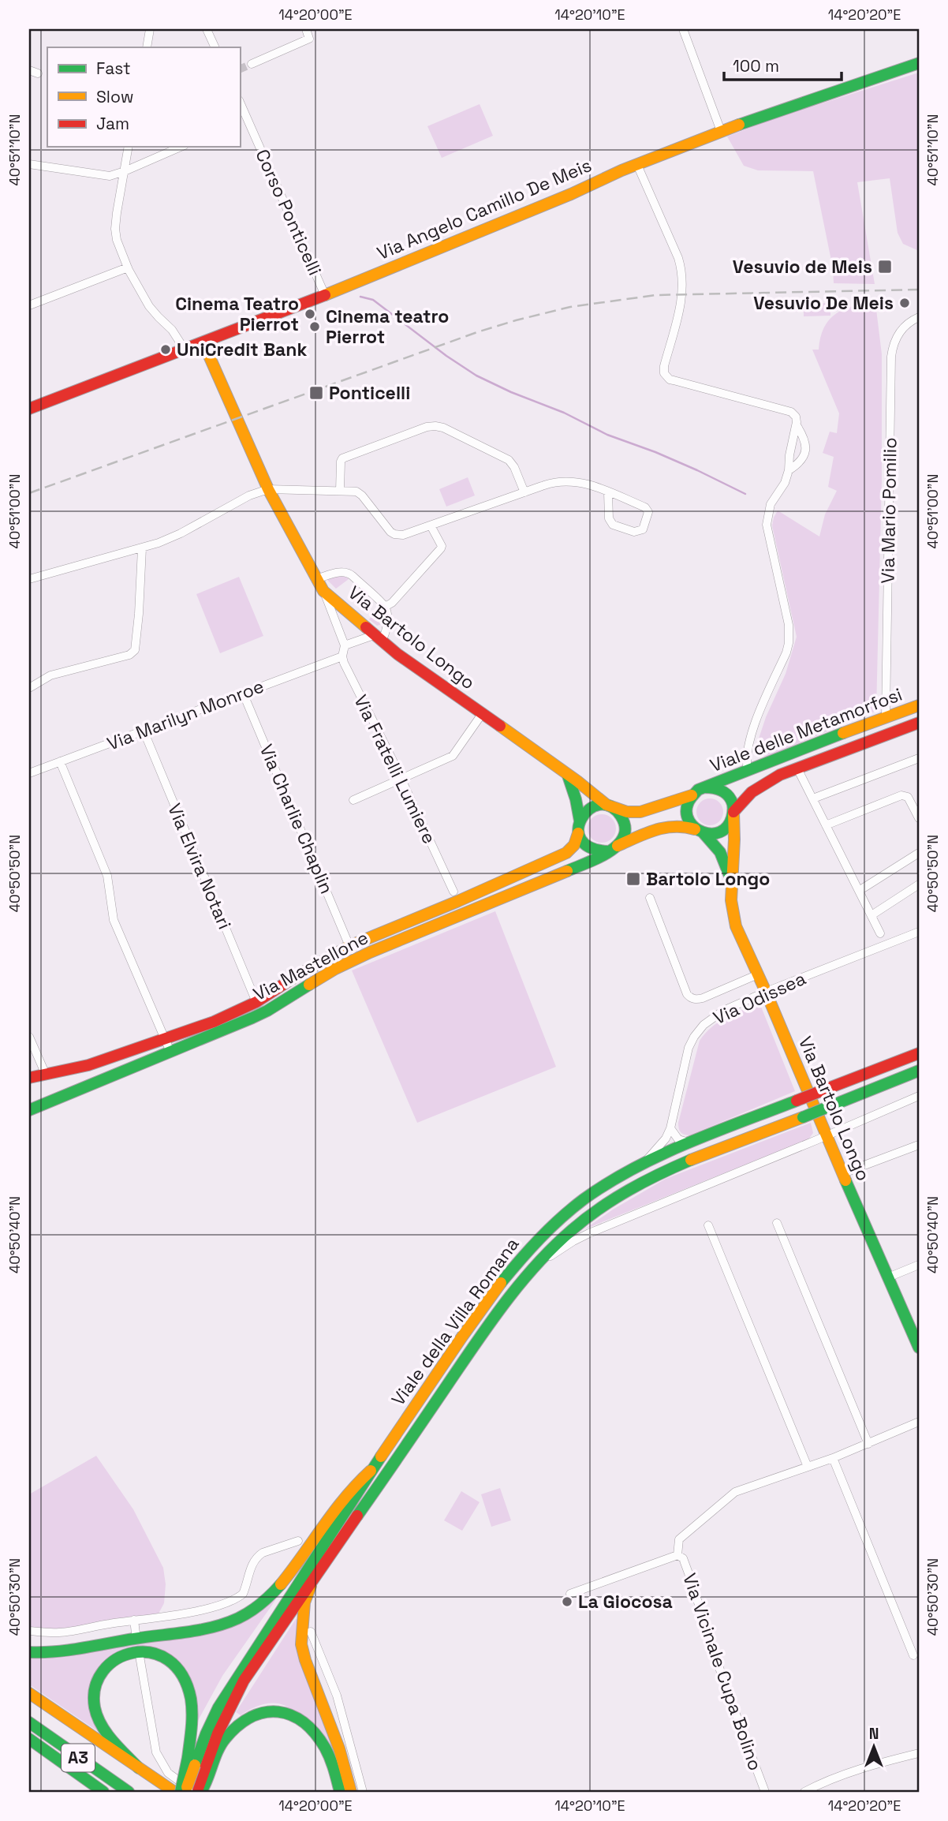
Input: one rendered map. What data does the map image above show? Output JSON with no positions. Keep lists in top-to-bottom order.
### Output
{
  "streets": {
    "main road": [
      "Via Angelo Camillo De Meis",
      "Via Bartolo Longo",
      "Viale delle Metamorfosi",
      "Via Mastellone",
      "Viale della Villa Romana",
      "A3"
    ],
    "street": [
      "Corso Ponticelli",
      "Via Mario Pomilio",
      "Via Marilyn Monroe",
      "Via Fratelli Lumiere",
      "Via Charlie Chaplin",
      "Via Elvira Notari",
      "Via Odissea",
      "Via Vicinale Cupa Bolino"
    ]
  },
  "crossings": [
    ["Via Angelo Camillo De Meis", "Corso Ponticelli"],
    ["Via Angelo Camillo De Meis", "Via Bartolo Longo"],
    ["Via Mario Pomilio", "Viale delle Metamorfosi"],
    ["Via Bartolo Longo", "Viale delle Metamorfosi"],
    ["Via Bartolo Longo", "Via Mastellone"],
    ["Via Bartolo Longo", "Via Odissea"],
    ["Via Bartolo Longo", "Viale della Villa Romana"],
    ["Via Marilyn Monroe", "Via Fratelli Lumiere"],
    ["Via Marilyn Monroe", "Via Charlie Chaplin"],
    ["Via Marilyn Monroe", "Via Elvira Notari"],
    ["Via Charlie Chaplin", "Via Mastellone"],
    ["Via Elvira Notari", "Via Mastellone"],
    ["Via Odissea", "Viale della Villa Romana"]
  ],
  "places": {
    "transit": ["Vesuvio de Meis", "Ponticelli", "Bartolo Longo"],
    "other": [
      "Vesuvio De Meis",
      "Cinema Teatro Pierrot",
      "Cinema teatro Pierrot",
      "UniCredit Bank",
      "La Giocosa"
    ]
  },
  "legend": ["Fast", "Slow", "Jam"],
  "scale_bar": "100 m",
  "north": "top",
  "coordinates": [
    "14°20'00\"E",
    "14°20'10\"E",
    "14°20'20\"E",
    "40°51'10\"N",
    "40°51'00\"N",
    "40°50'50\"N",
    "40°50'40\"N",
    "40°50'30\"N"
  ]
}
